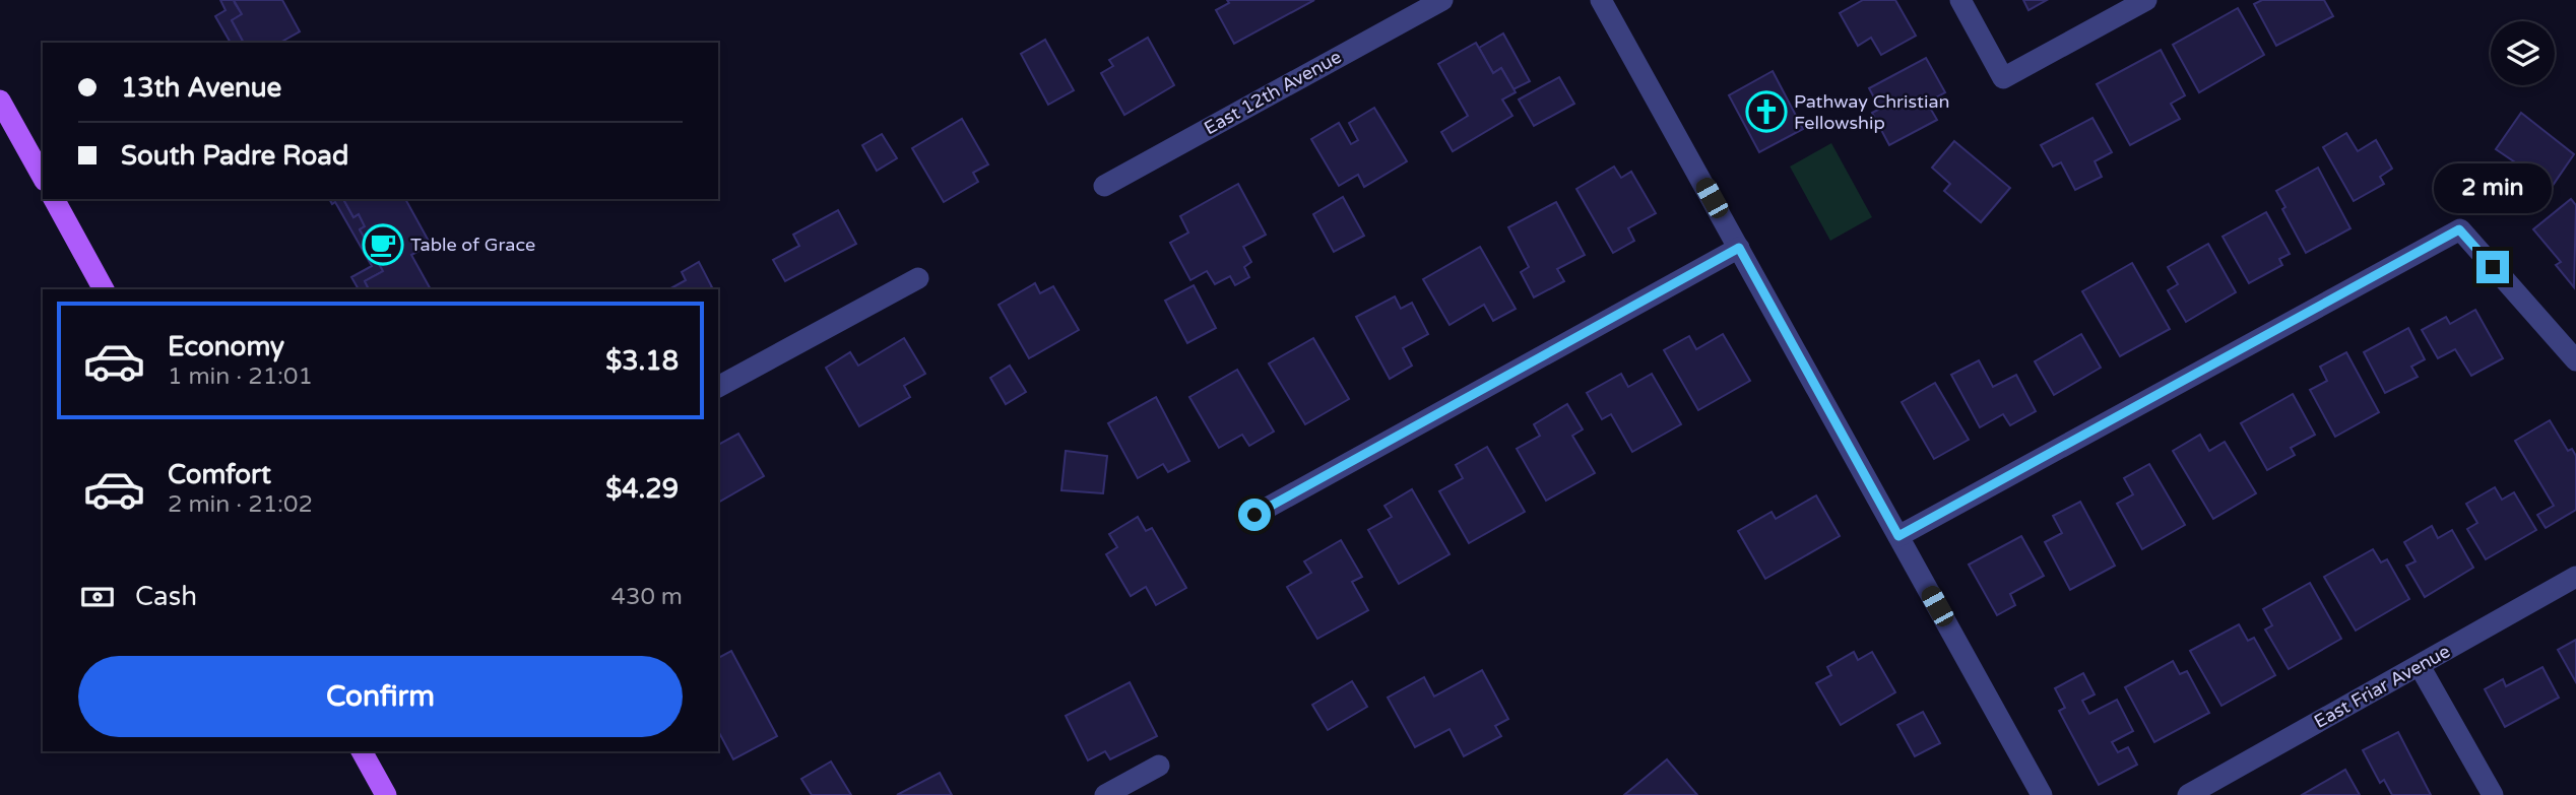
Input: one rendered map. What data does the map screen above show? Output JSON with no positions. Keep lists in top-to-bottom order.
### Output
{
  "streets": {
    "street": ["East 12th Avenue", "East Friar Avenue"]
  },
  "places": {
    "church": ["Pathway Christian Fellowship"],
    "cafe": ["Table of Grace"]
  },
  "page": {
    "banner": ["13th Avenue", "South Padre Road"],
    "bubble": "2 min",
    "list": [
      {
        "name": "Economy",
        "note": "1 min · 21:01",
        "value": "$3.18"
      },
      {
        "name": "Comfort",
        "note": "2 min · 21:02",
        "value": "$4.29"
      }
    ],
    "pay": ["Cash", "430 m"],
    "buttons": "Confirm"
  }
}
